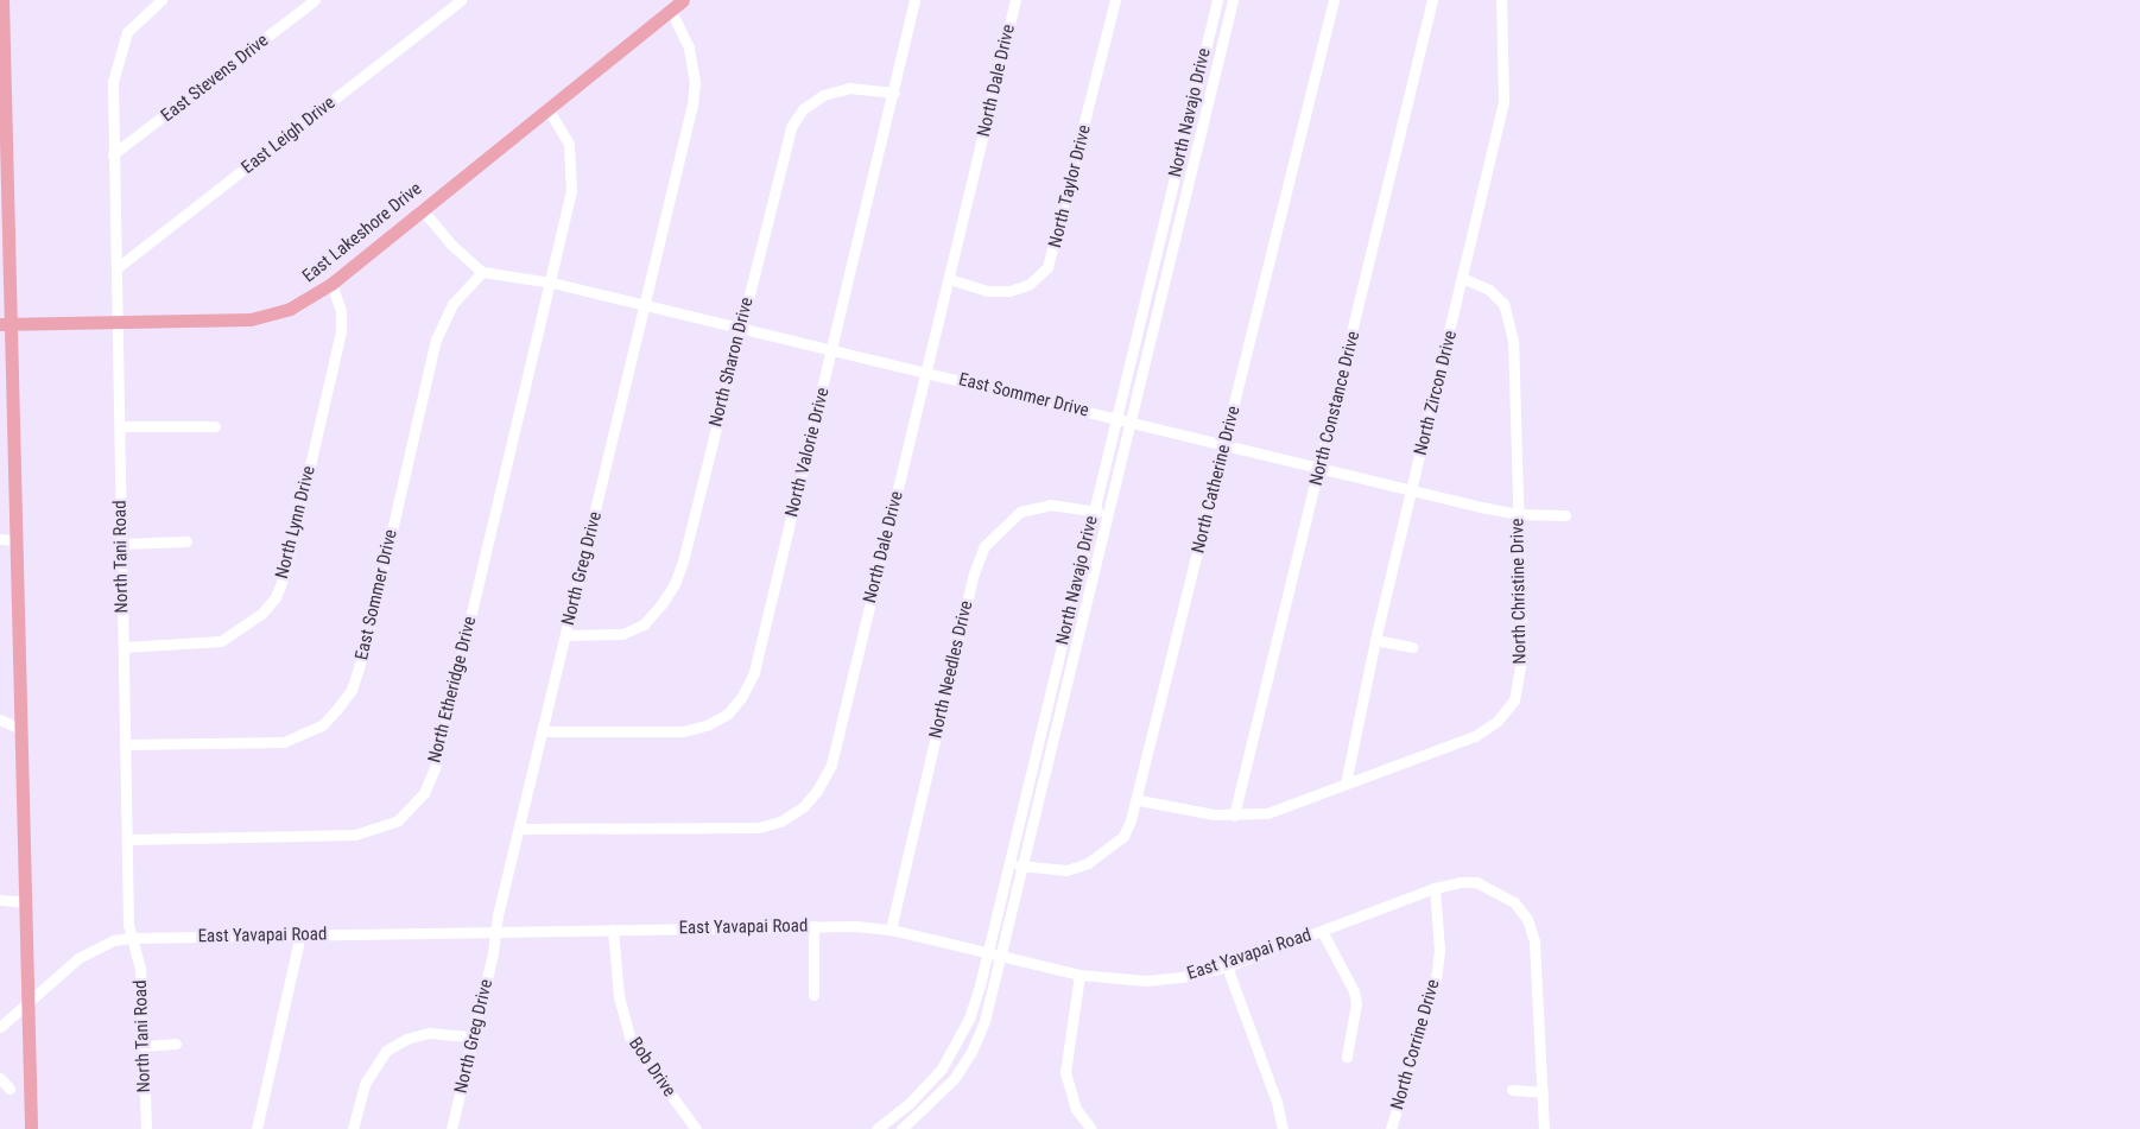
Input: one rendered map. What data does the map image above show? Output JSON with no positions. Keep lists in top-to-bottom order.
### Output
{
  "streets": {
    "main road": ["East Lakeshore Drive"],
    "street": [
      "East Stevens Drive",
      "North Dale Drive",
      "North Navajo Drive",
      "East Leigh Drive",
      "North Taylor Drive",
      "North Sharon Drive",
      "North Zircon Drive",
      "East Sommer Drive",
      "North Constance Drive",
      "North Valorie Drive",
      "North Catherine Drive",
      "North Lynn Drive",
      "North Tani Road",
      "North Greg Drive",
      "North Christine Drive",
      "North Needles Drive",
      "North Etheridge Drive",
      "East Yavapai Road",
      "North Corrine Drive",
      "Bob Drive"
    ]
  },
  "crossings": [
    ["East Stevens Drive", "North Tani Road"],
    ["North Dale Drive", "North Taylor Drive"],
    ["North Dale Drive", "East Sommer Drive"],
    ["North Dale Drive", "North Greg Drive"],
    ["North Navajo Drive", "East Sommer Drive"],
    ["North Navajo Drive", "North Catherine Drive"],
    ["North Navajo Drive", "North Needles Drive"],
    ["North Navajo Drive", "East Yavapai Road"],
    ["East Leigh Drive", "North Tani Road"],
    ["East Lakeshore Drive", "North Lynn Drive"],
    ["East Lakeshore Drive", "North Tani Road"],
    ["East Lakeshore Drive", "North Greg Drive"],
    ["East Lakeshore Drive", "North Etheridge Drive"],
    ["North Sharon Drive", "East Sommer Drive"],
    ["North Sharon Drive", "North Valorie Drive"],
    ["North Sharon Drive", "North Greg Drive"],
    ["North Zircon Drive", "East Sommer Drive"],
    ["North Zircon Drive", "North Christine Drive"],
    ["East Sommer Drive", "North Constance Drive"],
    ["East Sommer Drive", "North Valorie Drive"],
    ["East Sommer Drive", "North Catherine Drive"],
    ["East Sommer Drive", "North Tani Road"],
    ["East Sommer Drive", "North Greg Drive"],
    ["East Sommer Drive", "North Christine Drive"],
    ["East Sommer Drive", "North Etheridge Drive"],
    ["North Constance Drive", "North Christine Drive"],
    ["North Valorie Drive", "North Greg Drive"],
    ["North Catherine Drive", "North Christine Drive"],
    ["North Lynn Drive", "North Tani Road"],
    ["North Tani Road", "North Etheridge Drive"],
    ["North Tani Road", "East Yavapai Road"],
    ["North Greg Drive", "East Yavapai Road"],
    ["North Needles Drive", "East Yavapai Road"],
    ["East Yavapai Road", "North Corrine Drive"],
    ["East Yavapai Road", "Bob Drive"]
  ]
}
